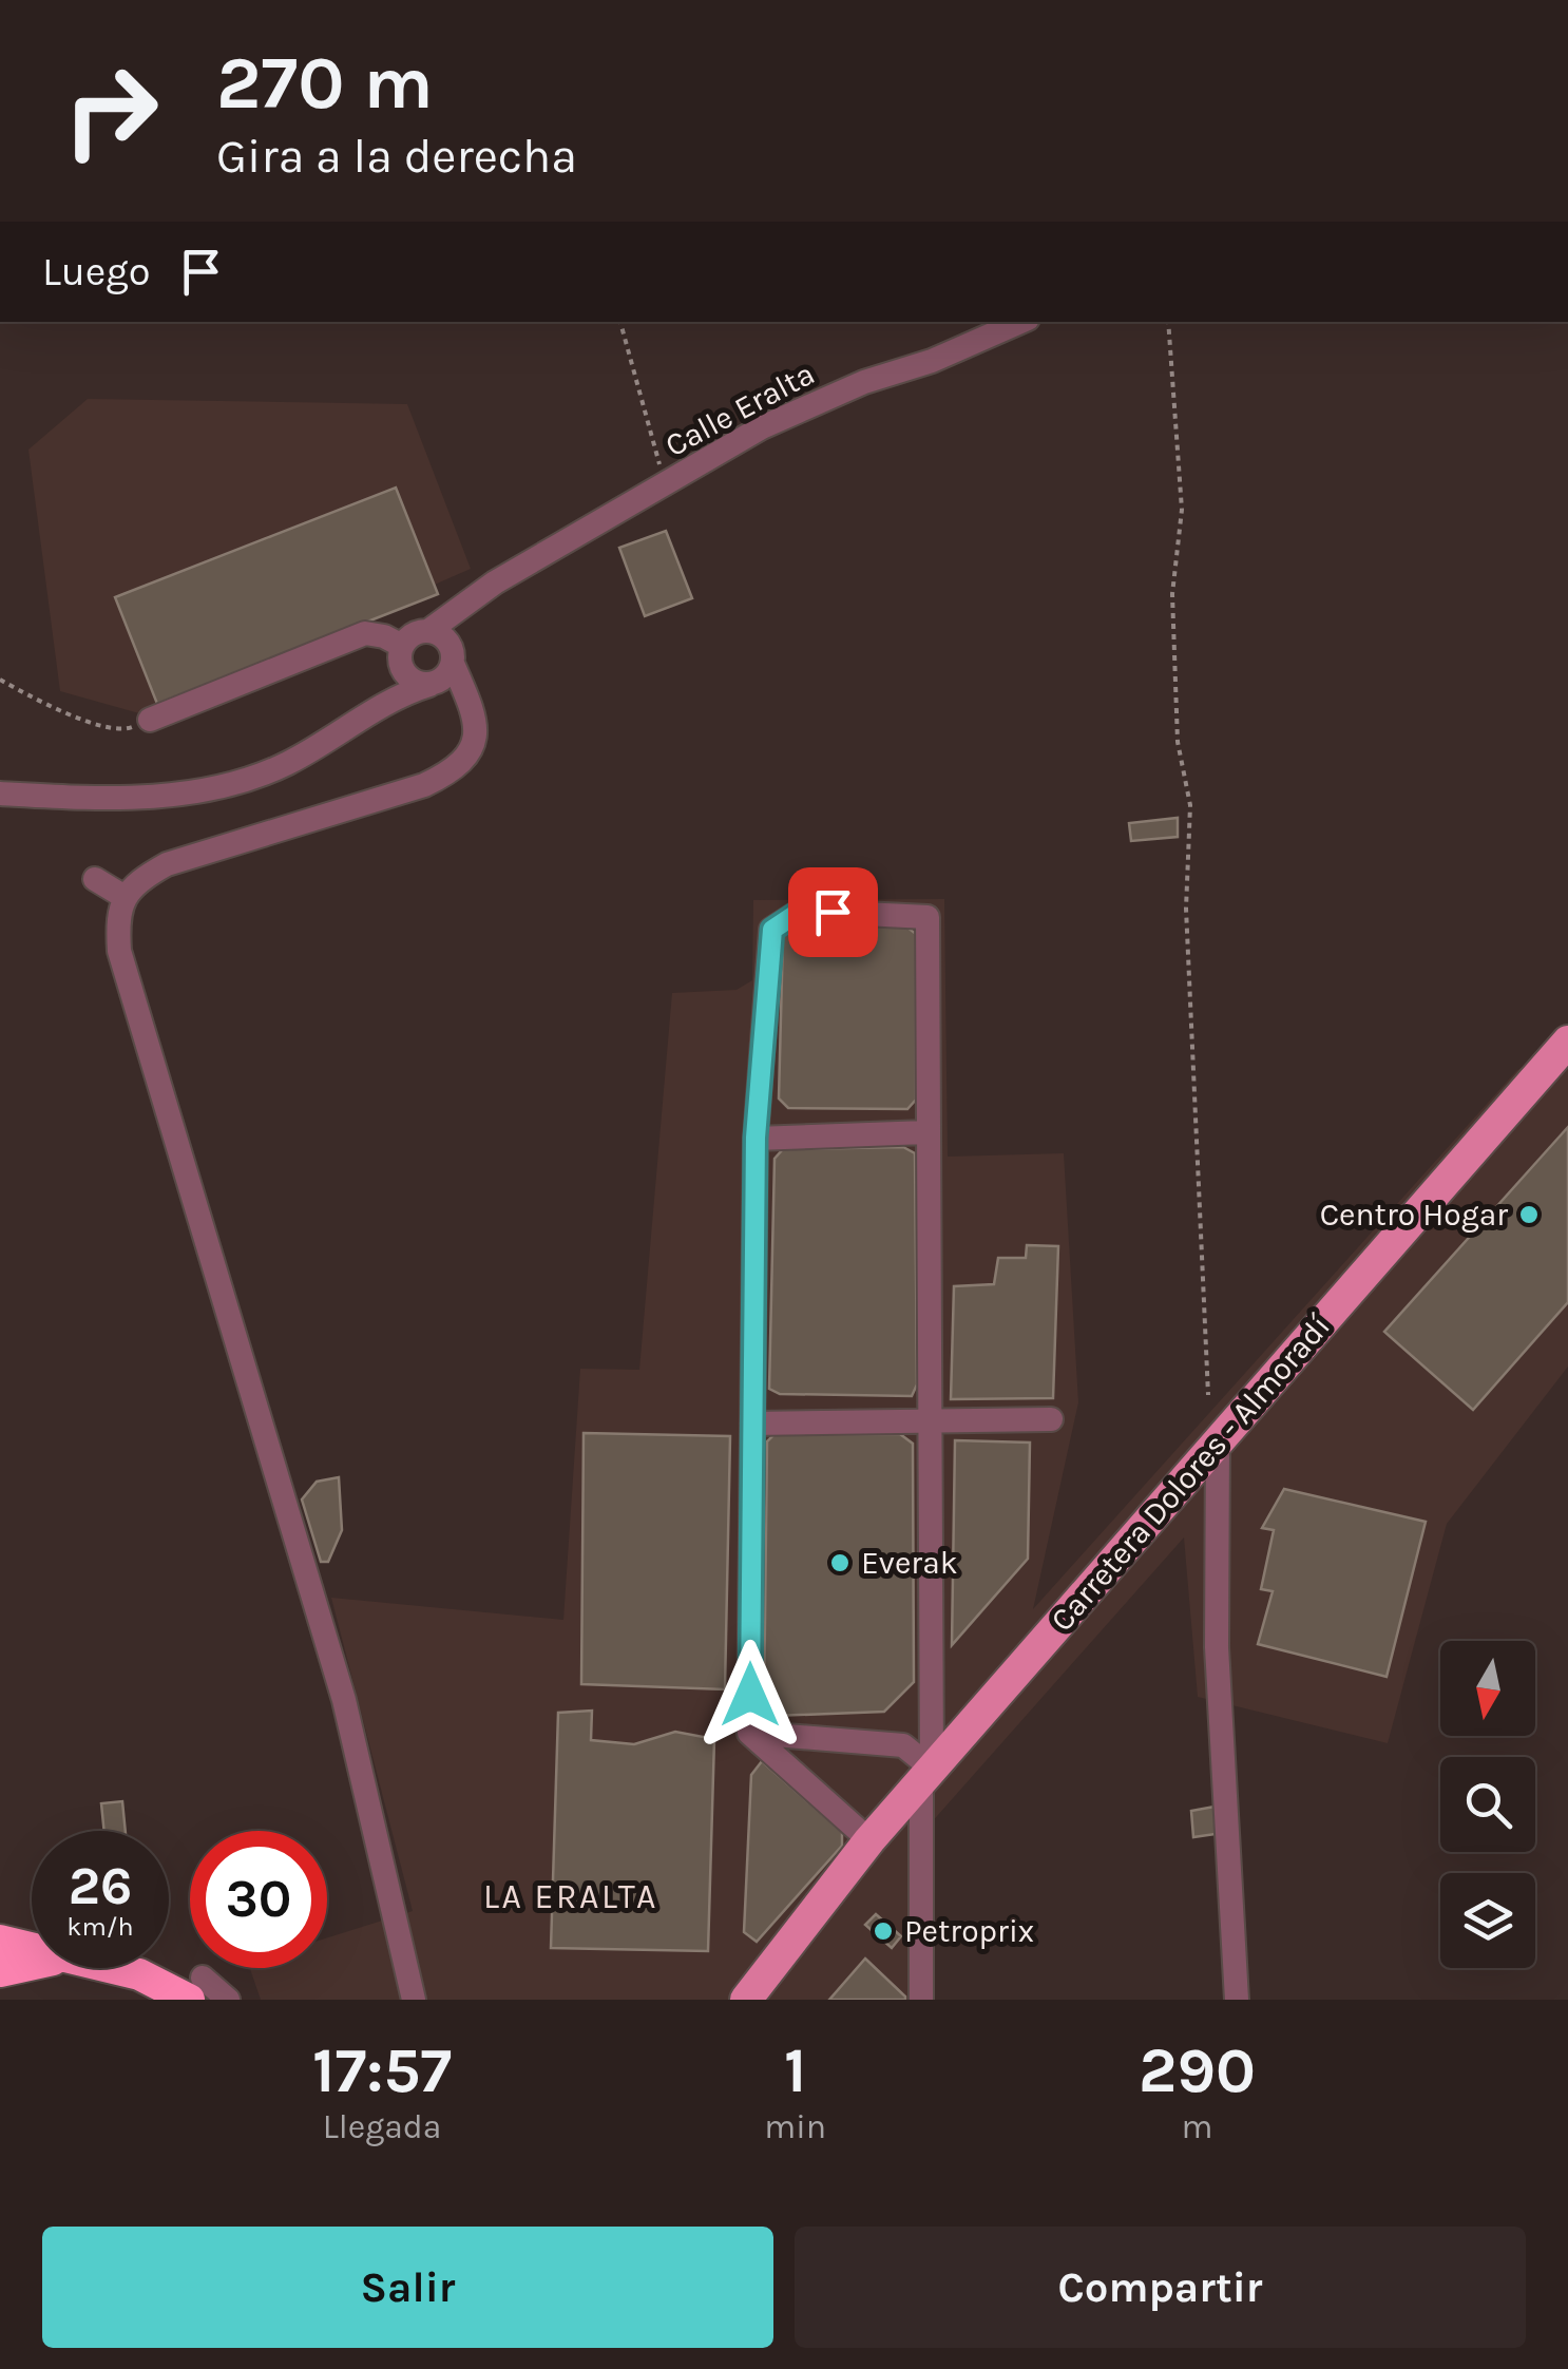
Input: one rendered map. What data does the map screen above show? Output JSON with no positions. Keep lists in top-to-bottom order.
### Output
{
  "streets": {
    "main road": ["Carretera Dolores - Almoradí"],
    "street": ["Calle Eralta"]
  },
  "districts": ["LA ERALTA"],
  "places": ["Centro Hogar", "Everak", "Petroprix"],
  "north": "bottom",
  "page": {
    "turn": ["270 m", "Gira a la derecha"],
    "then": "Luego",
    "speed": "26 km/h",
    "limit": "30",
    "eta": [
      "17:57",
      "Llegada",
      "1",
      "min",
      "290",
      "m"
    ],
    "buttons": ["Salir", "Compartir"]
  }
}
